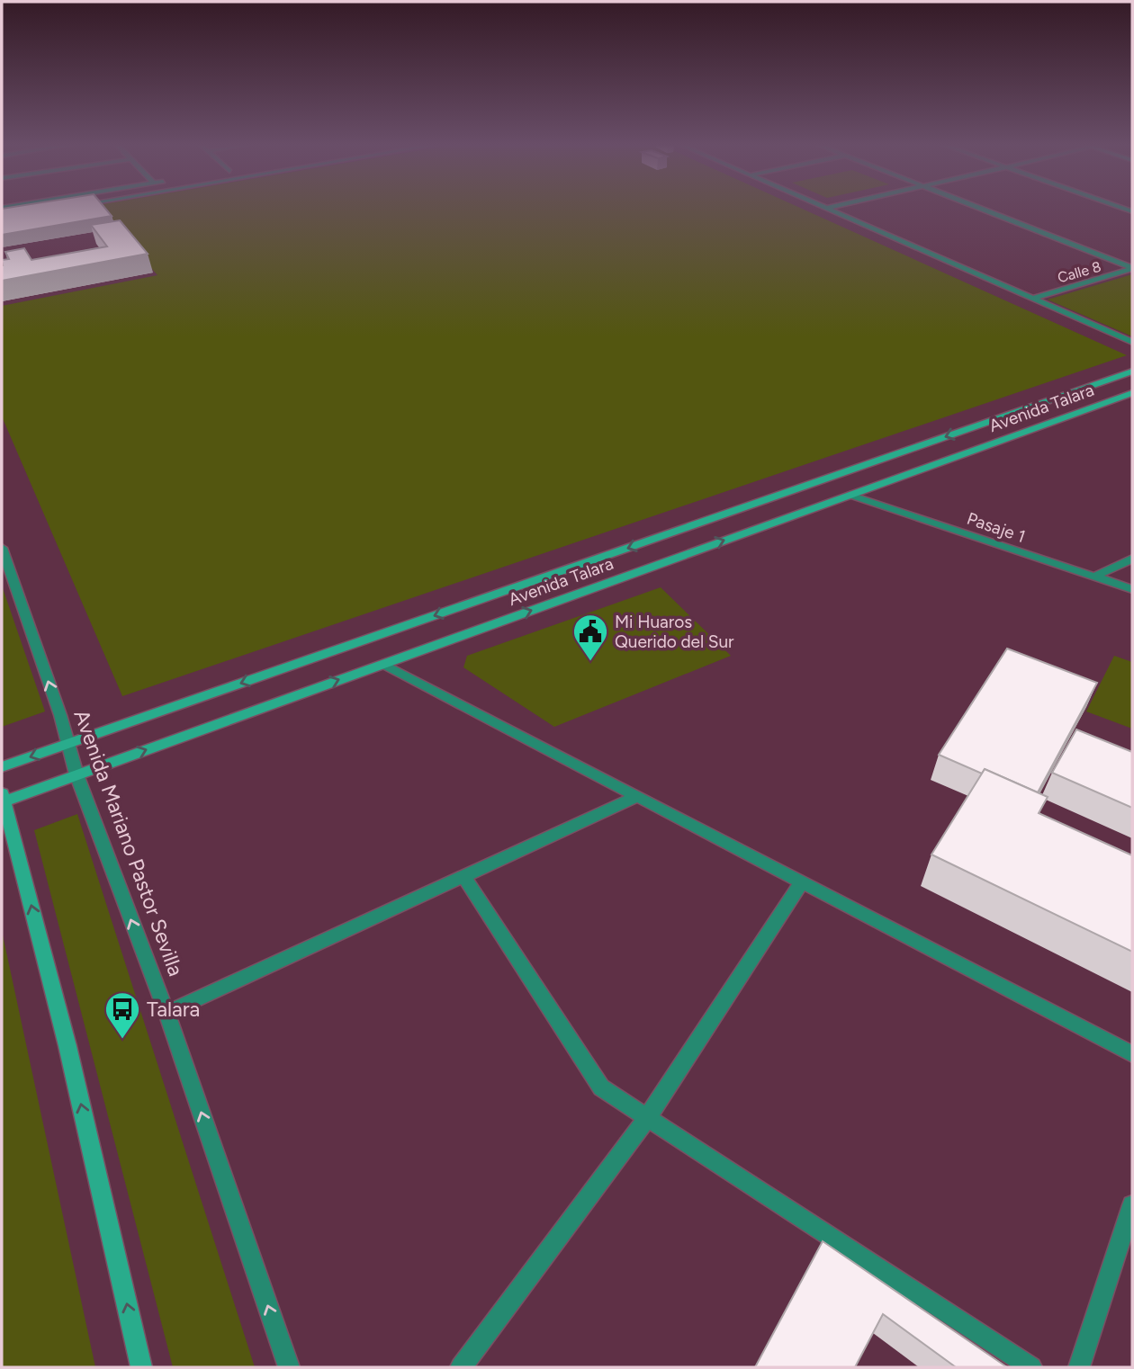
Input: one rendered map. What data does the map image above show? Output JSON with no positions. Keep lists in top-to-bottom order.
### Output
{
  "streets": {
    "street": [
      "Calle 8",
      "Avenida Talara",
      "Pasaje 1",
      "Avenida Mariano Pastor Sevilla"
    ]
  },
  "crossings": [
    ["Avenida Talara", "Pasaje 1"],
    ["Avenida Talara", "Avenida Mariano Pastor Sevilla"]
  ],
  "places": {
    "public building": ["Mi Huaros Querido del Sur"],
    "bus stop": ["Talara"]
  }
}
